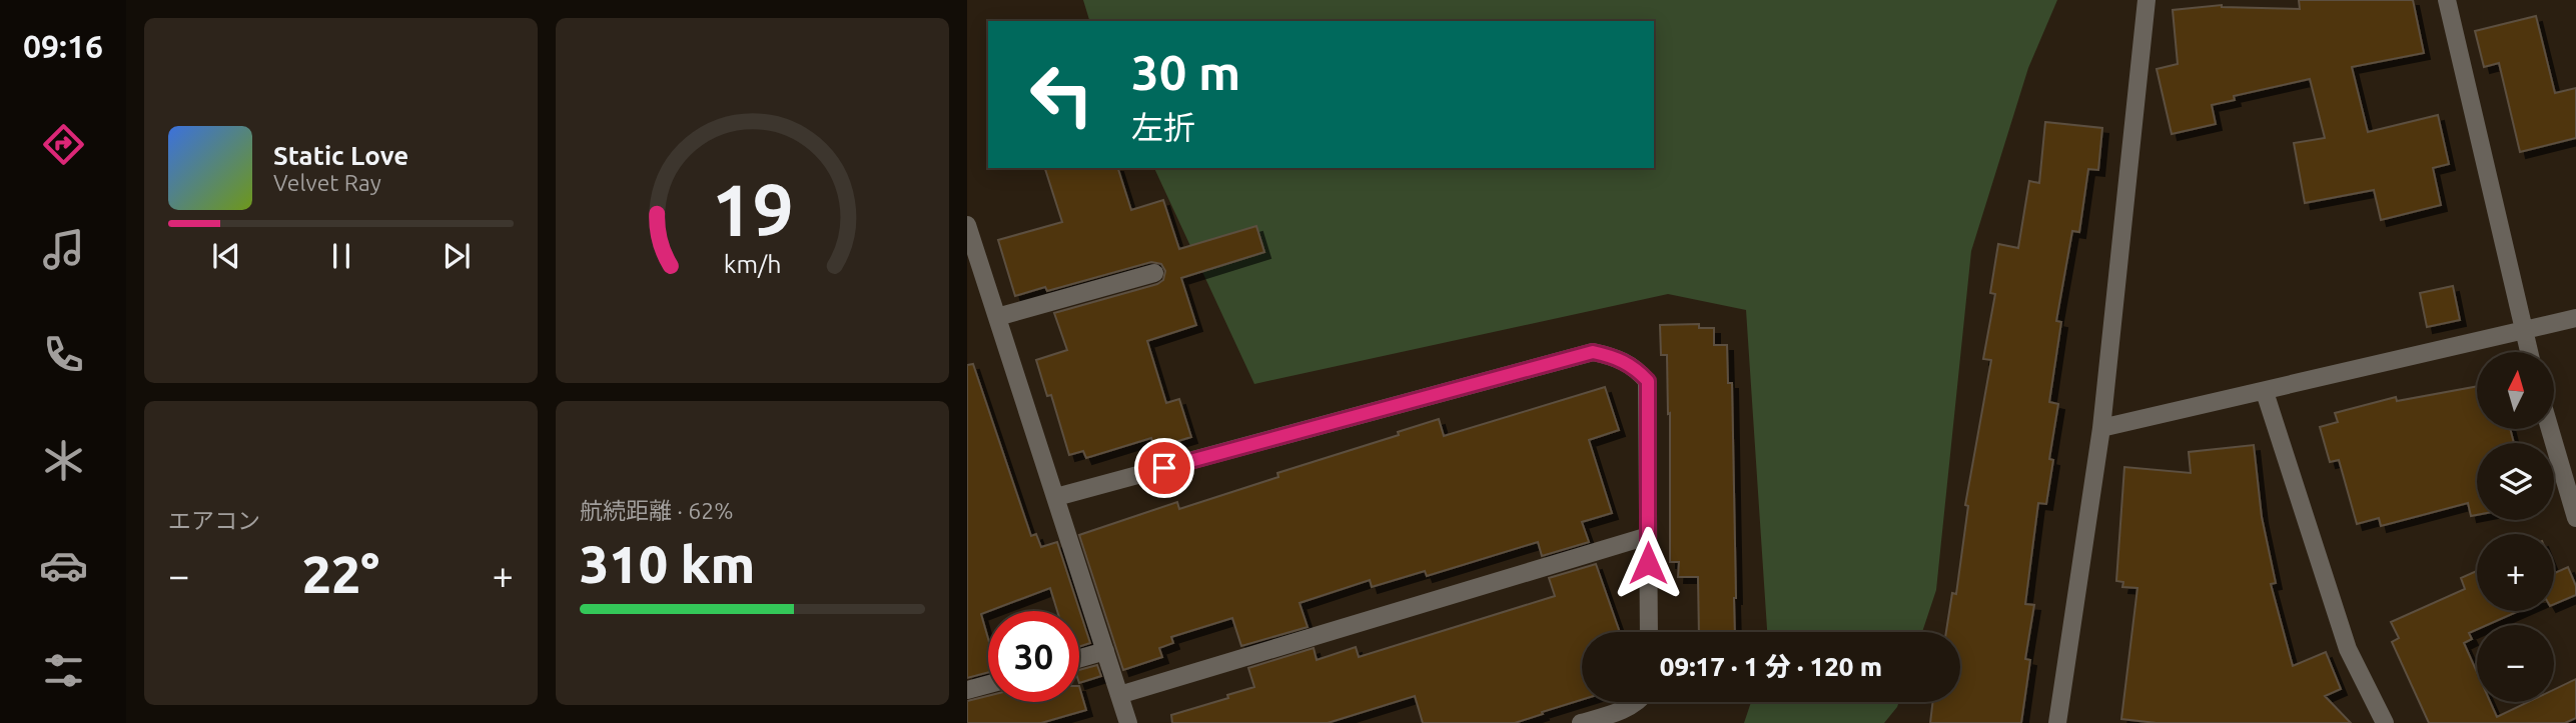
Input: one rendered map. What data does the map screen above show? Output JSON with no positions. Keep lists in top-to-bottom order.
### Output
{
  "north": "top",
  "page": {
    "tabs": "09:16",
    "turn": ["30 m", "左折"],
    "song": ["Static Love", "Velvet Ray"],
    "map_buttons": ["+", "−"],
    "tile": [
      "エアコン",
      ["航続距離 · 62%", "310 km"]
    ],
    "heat": ["−", "22°", "+"],
    "limit": "30",
    "trip": "09:17 · 1 分 · 120 m",
    "gauge": ["19", "km/h"]
  }
}
